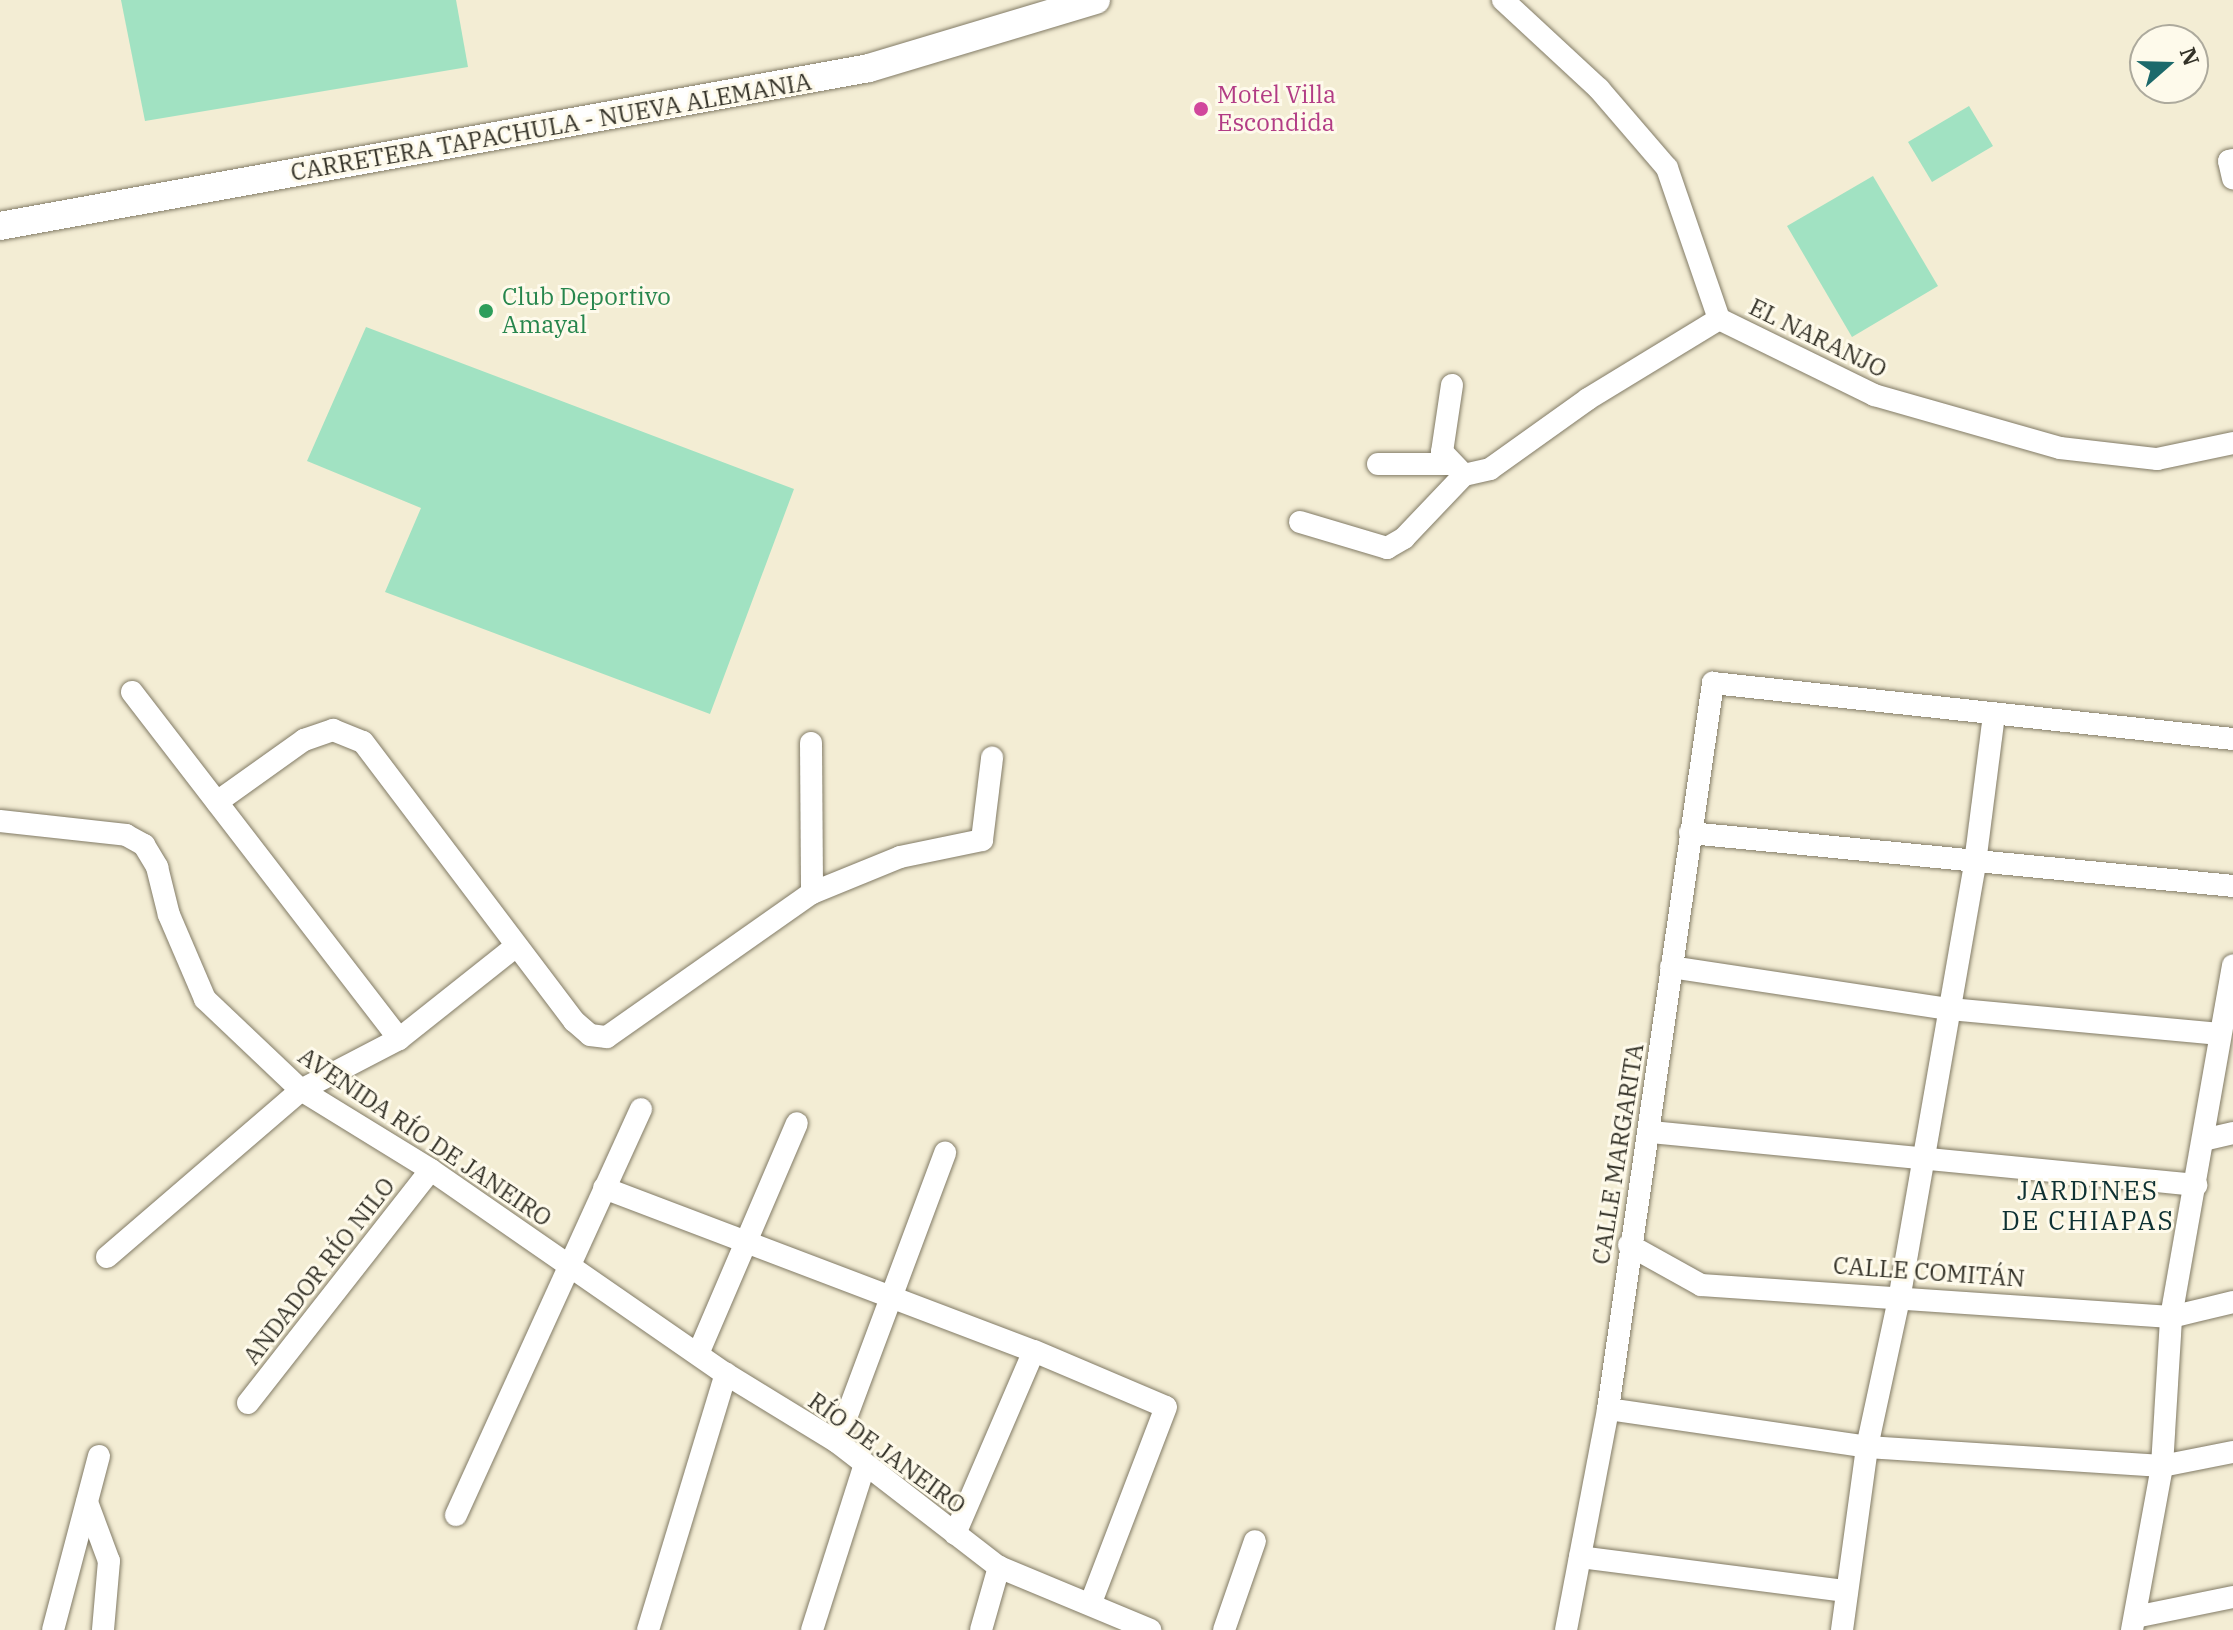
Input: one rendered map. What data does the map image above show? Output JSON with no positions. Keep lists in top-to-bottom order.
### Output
{
  "streets": {
    "main road": ["CARRETERA TAPACHULA - NUEVA ALEMANIA"],
    "street": [
      "EL NARANJO",
      "AVENIDA RÍO DE JANEIRO",
      "CALLE MARGARITA",
      "ANDADOR RÍO NILO",
      "CALLE COMITÁN",
      "RÍO DE JANEIRO"
    ]
  },
  "crossings": [
    ["AVENIDA RÍO DE JANEIRO", "ANDADOR RÍO NILO"],
    ["AVENIDA RÍO DE JANEIRO", "RÍO DE JANEIRO"],
    ["CALLE MARGARITA", "CALLE COMITÁN"]
  ],
  "districts": ["JARDINES DE CHIAPAS"],
  "places": ["Motel Villa Escondida", "Club Deportivo Amayal"],
  "north": "right"
}
